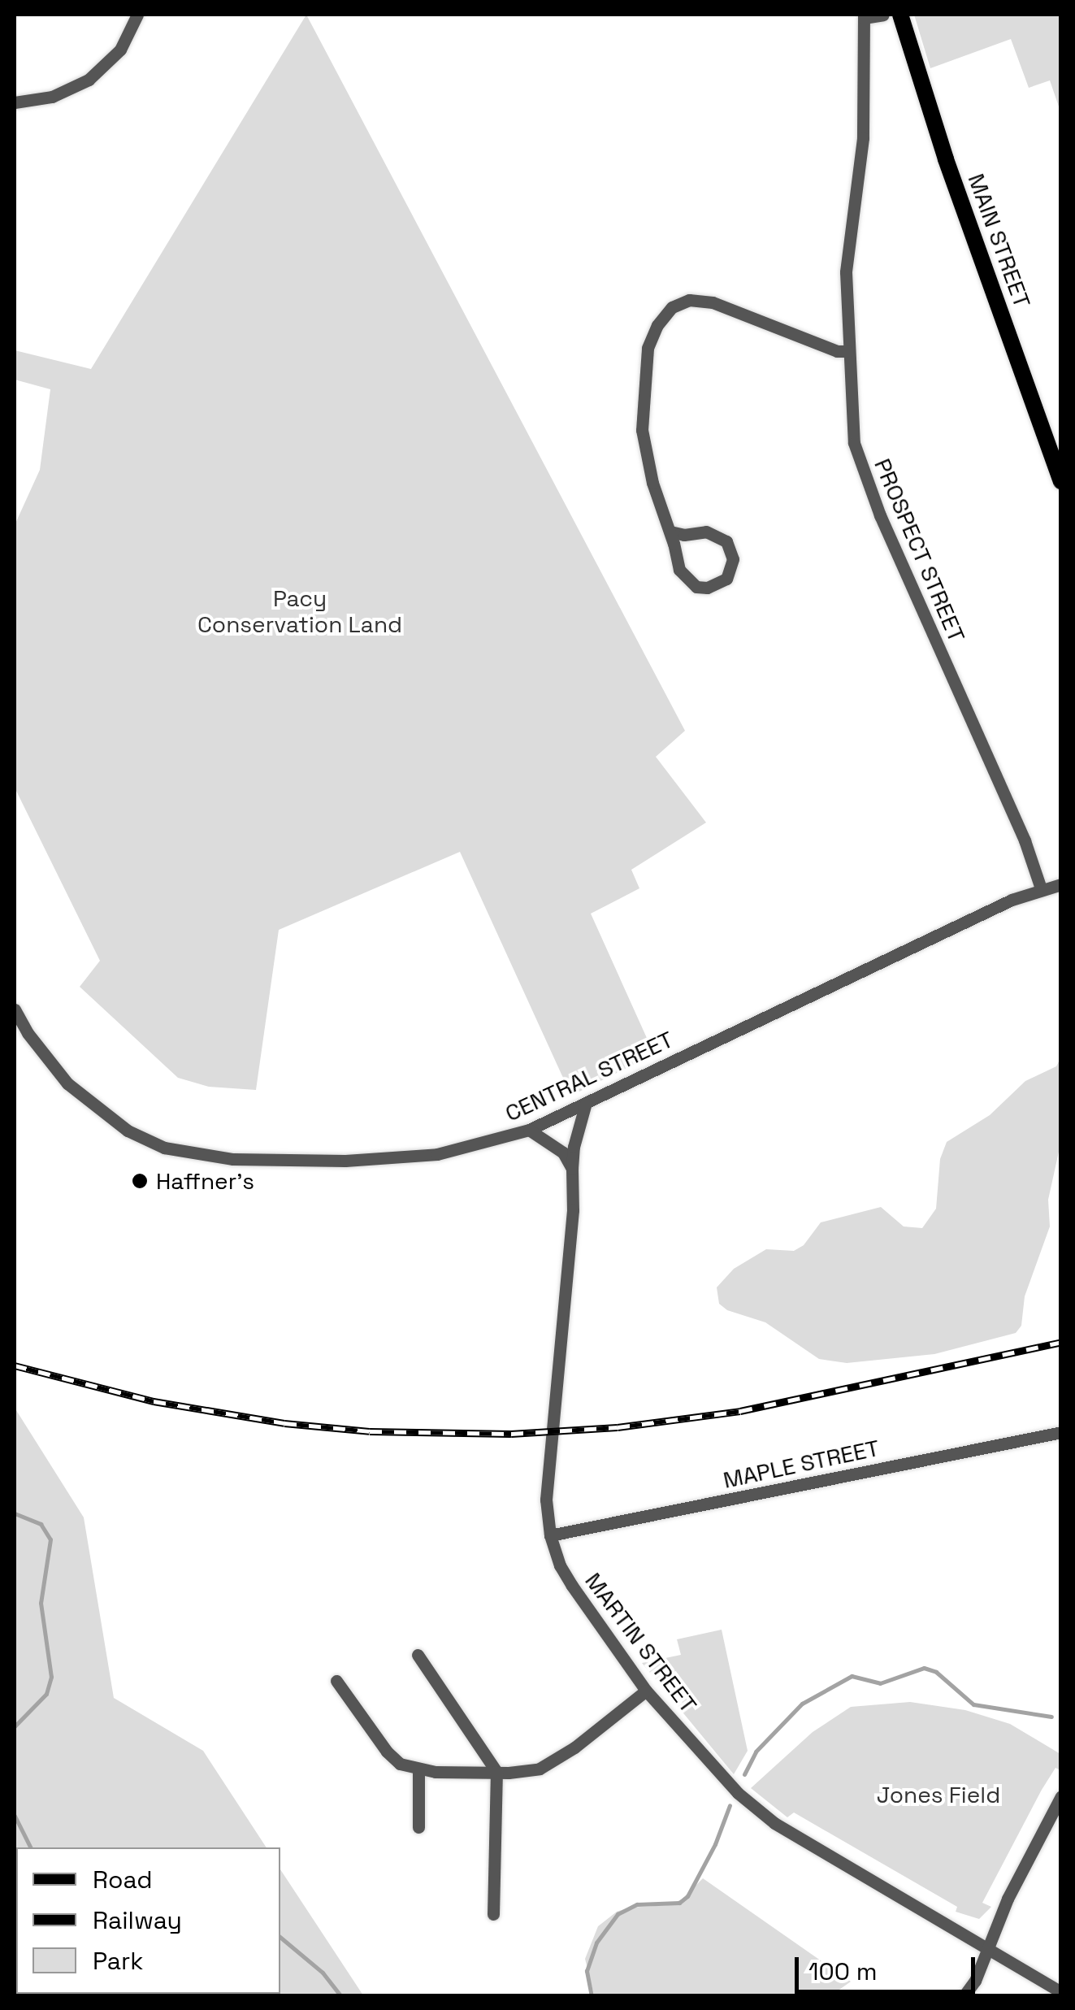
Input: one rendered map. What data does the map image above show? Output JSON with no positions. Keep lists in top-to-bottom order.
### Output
{
  "streets": {
    "main road": ["MAIN STREET"],
    "street": [
      "PROSPECT STREET",
      "CENTRAL STREET",
      "MAPLE STREET",
      "MARTIN STREET"
    ]
  },
  "crossings": [
    ["PROSPECT STREET", "CENTRAL STREET"],
    ["CENTRAL STREET", "MARTIN STREET"],
    ["MAPLE STREET", "MARTIN STREET"]
  ],
  "parks": ["Pacy Conservation Land", "Jones Field"],
  "places": ["Haffner's"],
  "legend": ["Road", "Railway", "Park"],
  "scale_bar": "100 m"
}
